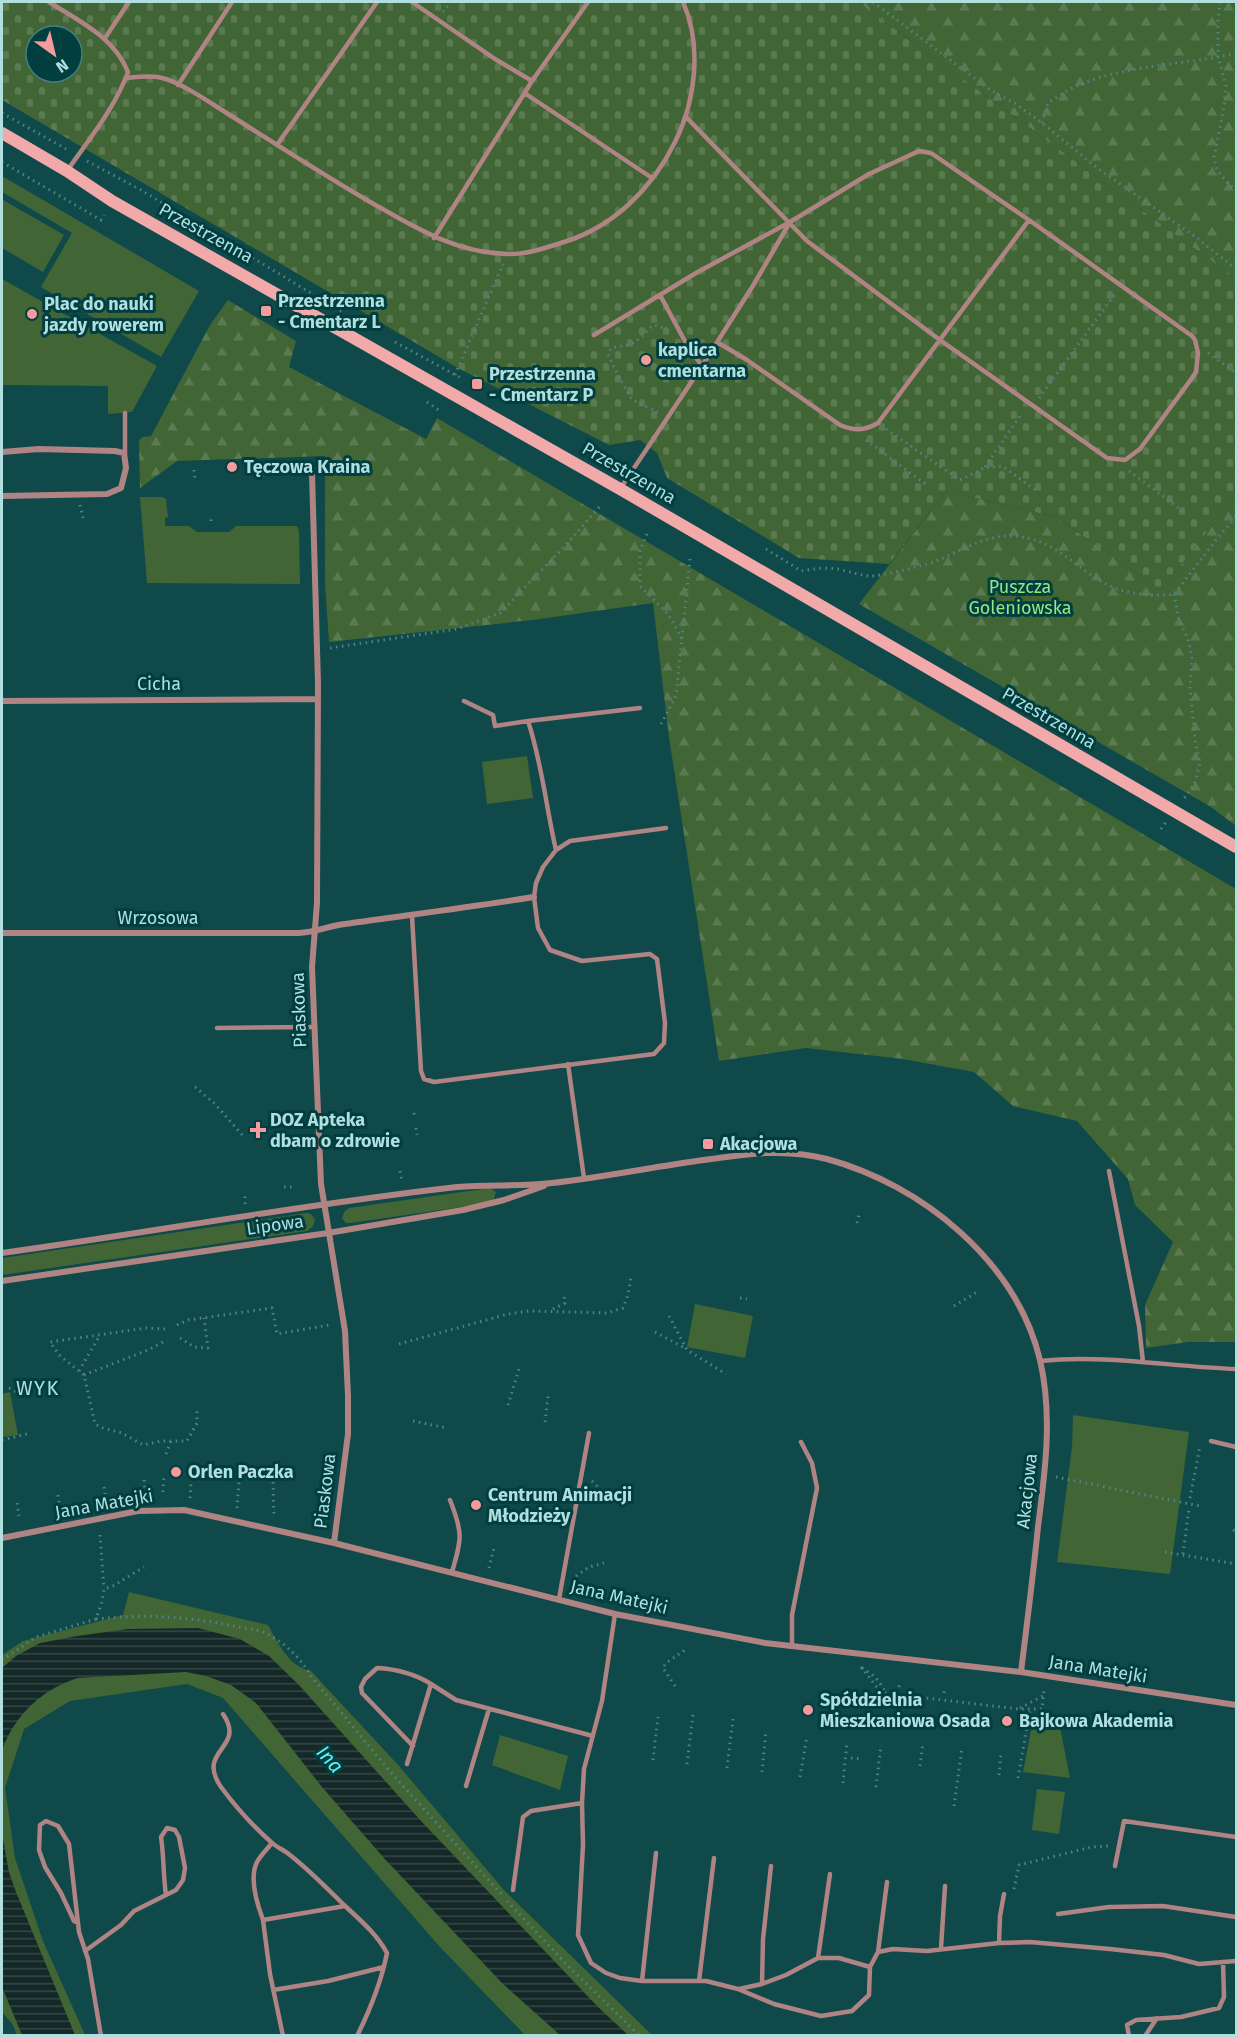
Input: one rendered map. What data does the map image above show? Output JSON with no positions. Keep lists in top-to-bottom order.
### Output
{
  "streets": {
    "street": [
      "Przestrzenna",
      "Cicha",
      "Wrzosowa",
      "Piaskowa",
      "Lipowa",
      "Akacjowa",
      "Jana Matejki"
    ]
  },
  "crossings": [
    ["Cicha", "Piaskowa"],
    ["Wrzosowa", "Piaskowa"],
    ["Piaskowa", "Lipowa"],
    ["Piaskowa", "Jana Matejki"],
    ["Lipowa", "Akacjowa"],
    ["Akacjowa", "Jana Matejki"]
  ],
  "districts": ["WYK"],
  "water": ["Ina"],
  "parks": ["Puszcza Goleniowska"],
  "places": {
    "transit": ["Przestrzenna - Cmentarz L", "Przestrzenna - Cmentarz P", "Akacjowa"],
    "other": [
      "Plac do nauki jazdy rowerem",
      "kaplica cmentarna",
      "Tęczowa Kraina",
      "Orlen Paczka",
      "Centrum Animacji Młodzieży",
      "Spółdzielnia Mieszkaniowa Osada",
      "Bajkowa Akademia"
    ],
    "health": ["DOZ Apteka dbam o zdrowie"]
  },
  "north": "bottom right"
}
